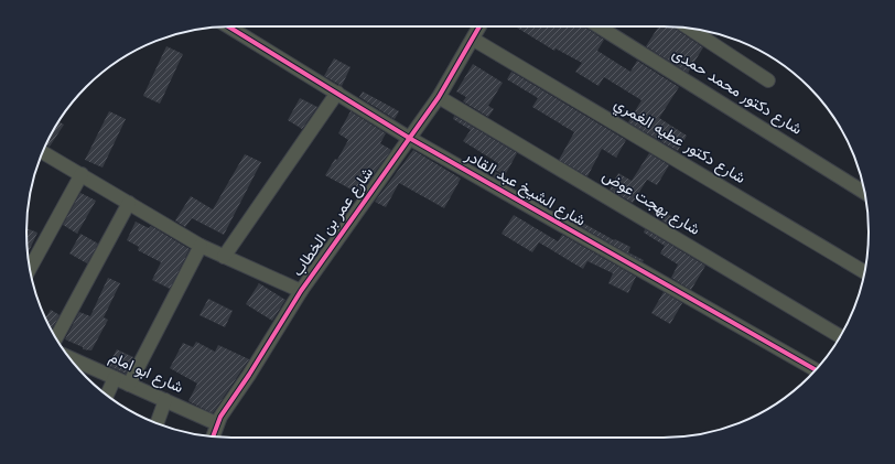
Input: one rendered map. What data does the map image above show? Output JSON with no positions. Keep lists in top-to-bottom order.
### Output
{
  "streets": {
    "street": [
      "شارع دكتور محمد حمدى",
      "شارع دكتور عطيه الغمري",
      "شارع الشيخ عبد القادر",
      "شارع بهجت عوض",
      "شارع عمر بن الخطاب",
      "شارع ابو امام"
    ]
  },
  "crossings": [
    ["شارع دكتور عطيه الغمري", "شارع عمر بن الخطاب"],
    ["شارع الشيخ عبد القادر", "شارع عمر بن الخطاب"],
    ["شارع بهجت عوض", "شارع عمر بن الخطاب"],
    ["شارع عمر بن الخطاب", "شارع ابو امام"]
  ]
}
